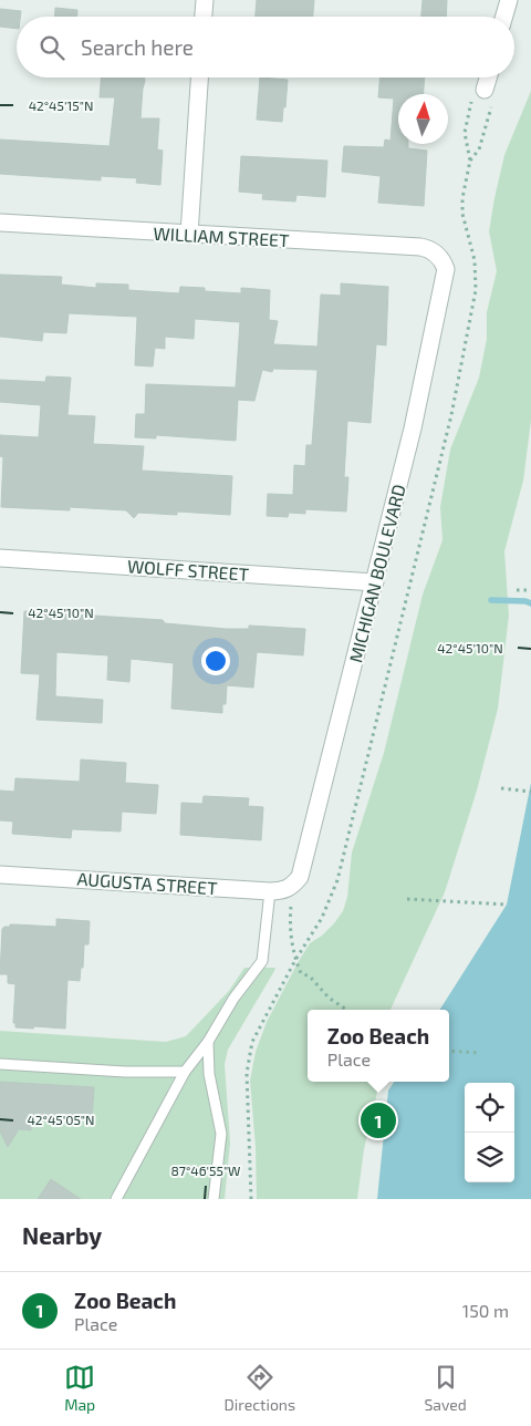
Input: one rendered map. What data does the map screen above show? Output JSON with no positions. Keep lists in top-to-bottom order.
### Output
{
  "streets": {
    "street": [
      "WILLIAM STREET",
      "WOLFF STREET",
      "MICHIGAN BOULEVARD",
      "AUGUSTA STREET"
    ]
  },
  "crossings": [
    ["WILLIAM STREET", "MICHIGAN BOULEVARD"],
    ["WOLFF STREET", "MICHIGAN BOULEVARD"],
    ["MICHIGAN BOULEVARD", "AUGUSTA STREET"]
  ],
  "north": "top",
  "page": {
    "search": "Search here",
    "popup": ["Zoo Beach", "Place"],
    "pins": "1",
    "heading": "Nearby",
    "list": [
      {
        "mark": "1",
        "name": "Zoo Beach",
        "note": "Place",
        "value": "150 m"
      }
    ],
    "nav": ["Map", "Directions", "Saved"]
  },
  "coordinates": [
    "42°45'15\"N",
    "42°45'10\"N",
    "42°45'05\"N",
    "87°46'55\"W"
  ]
}
